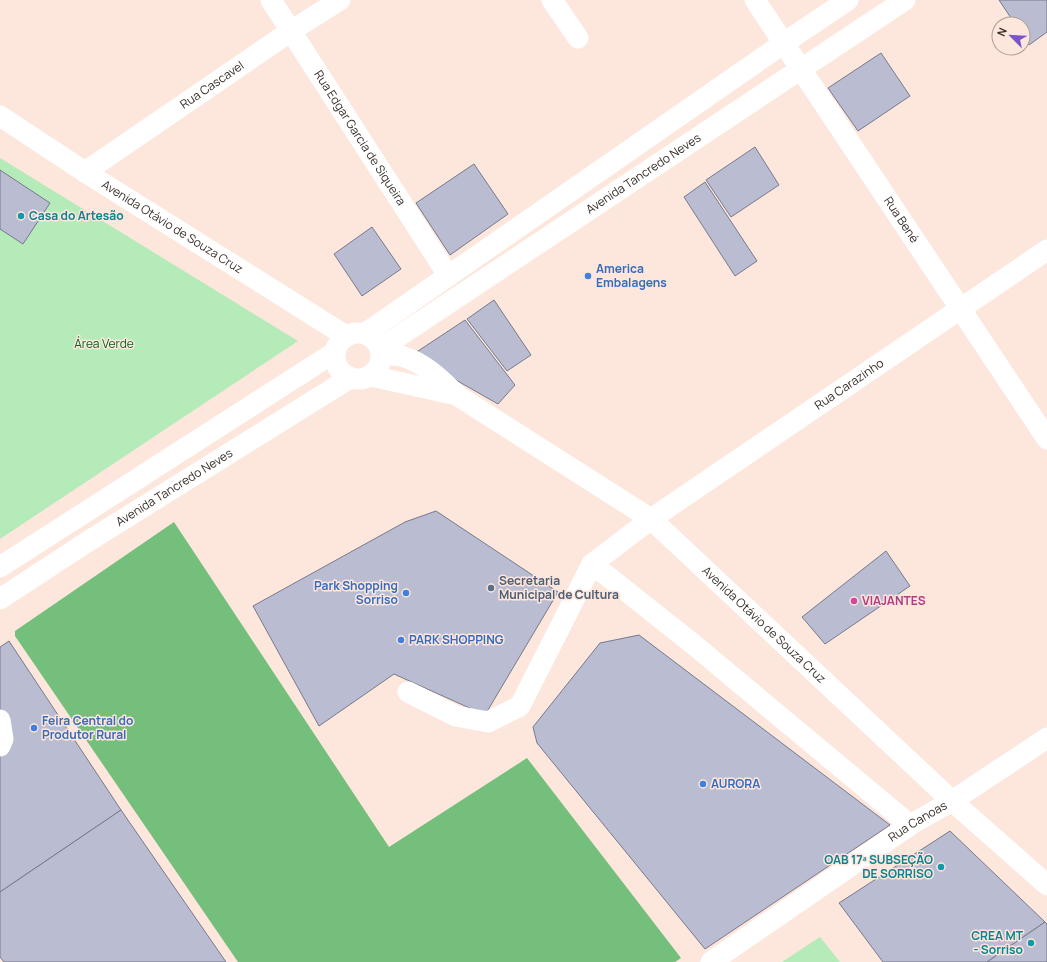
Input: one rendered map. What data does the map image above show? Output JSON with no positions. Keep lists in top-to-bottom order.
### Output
{
  "streets": {
    "street": [
      "Rua Cascavel",
      "Rua Edgar Garcia de Siqueira",
      "Avenida Tancredo Neves",
      "Rua Bené",
      "Avenida Otávio de Souza Cruz",
      "Rua Carazinho",
      "Rua Canoas"
    ]
  },
  "crossings": [
    ["Rua Cascavel", "Rua Edgar Garcia de Siqueira"],
    ["Rua Cascavel", "Avenida Otávio de Souza Cruz"],
    ["Avenida Tancredo Neves", "Rua Bené"],
    ["Avenida Tancredo Neves", "Avenida Otávio de Souza Cruz"],
    ["Rua Bené", "Rua Carazinho"],
    ["Avenida Otávio de Souza Cruz", "Rua Carazinho"],
    ["Avenida Otávio de Souza Cruz", "Rua Canoas"]
  ],
  "parks": ["Área Verde"],
  "places": [
    "Casa do Artesão",
    "America Embalagens",
    "Secretaria Municipal de Cultura",
    "Park Shopping Sorriso",
    "VIAJANTES",
    "PARK SHOPPING",
    "Feira Central do Produtor Rural",
    "AURORA",
    "OAB 17ª SUBSEÇÃO DE SORRISO",
    "CREA MT - Sorriso"
  ],
  "north": "top left"
}
